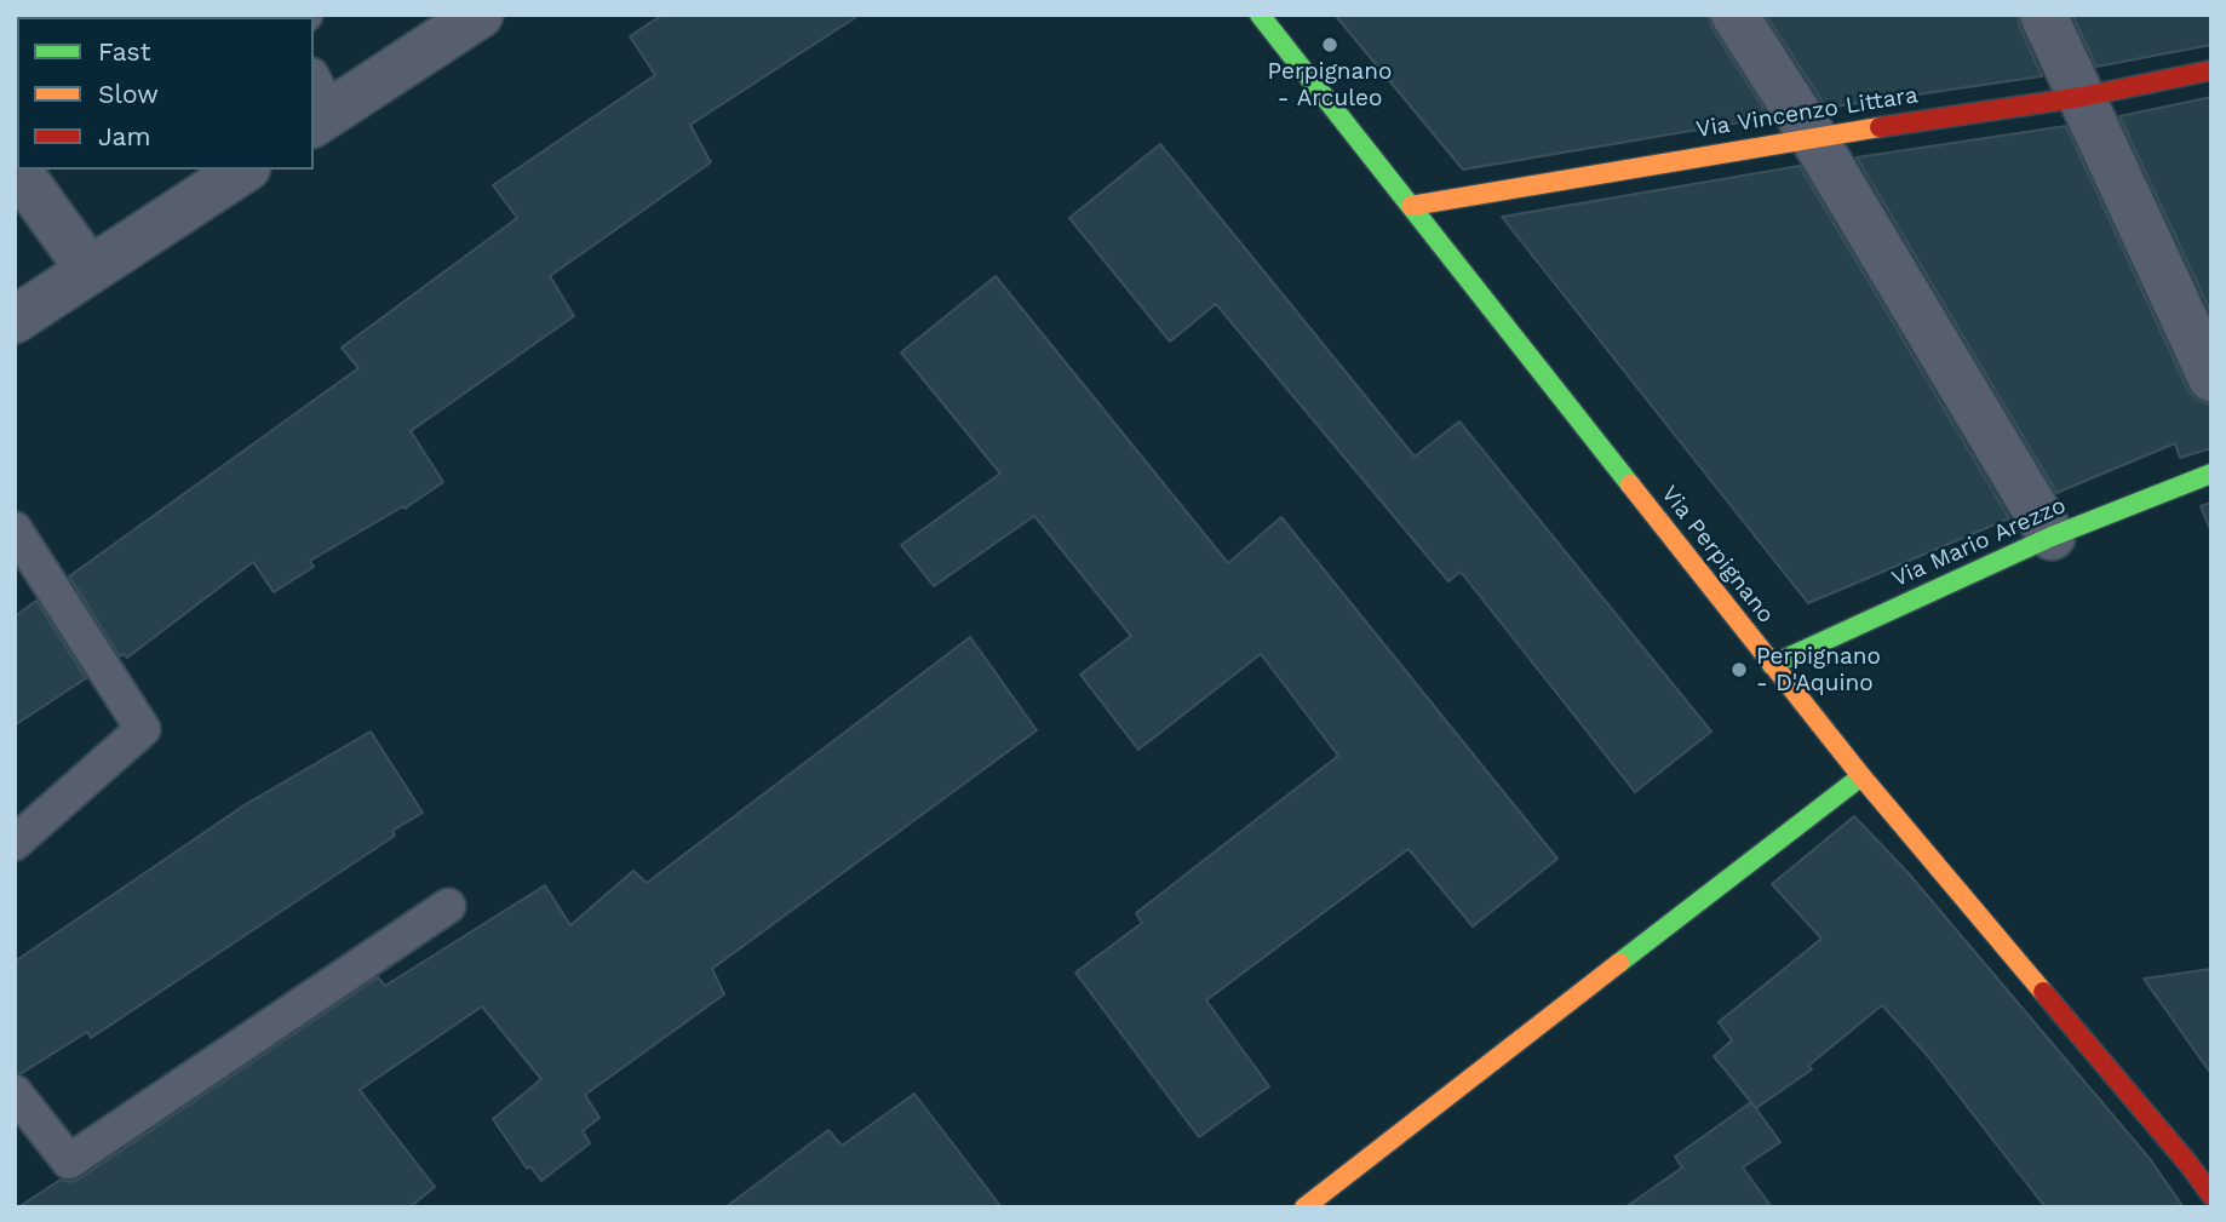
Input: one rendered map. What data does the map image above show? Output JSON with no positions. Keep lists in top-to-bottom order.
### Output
{
  "streets": {
    "street": ["Via Vincenzo Littara", "Via Mario Arezzo", "Via Perpignano"]
  },
  "crossings": [
    ["Via Vincenzo Littara", "Via Perpignano"],
    ["Via Mario Arezzo", "Via Perpignano"]
  ],
  "places": ["Perpignano - Arculeo", "Perpignano - D'Aquino"],
  "legend": ["Fast", "Slow", "Jam"]
}
